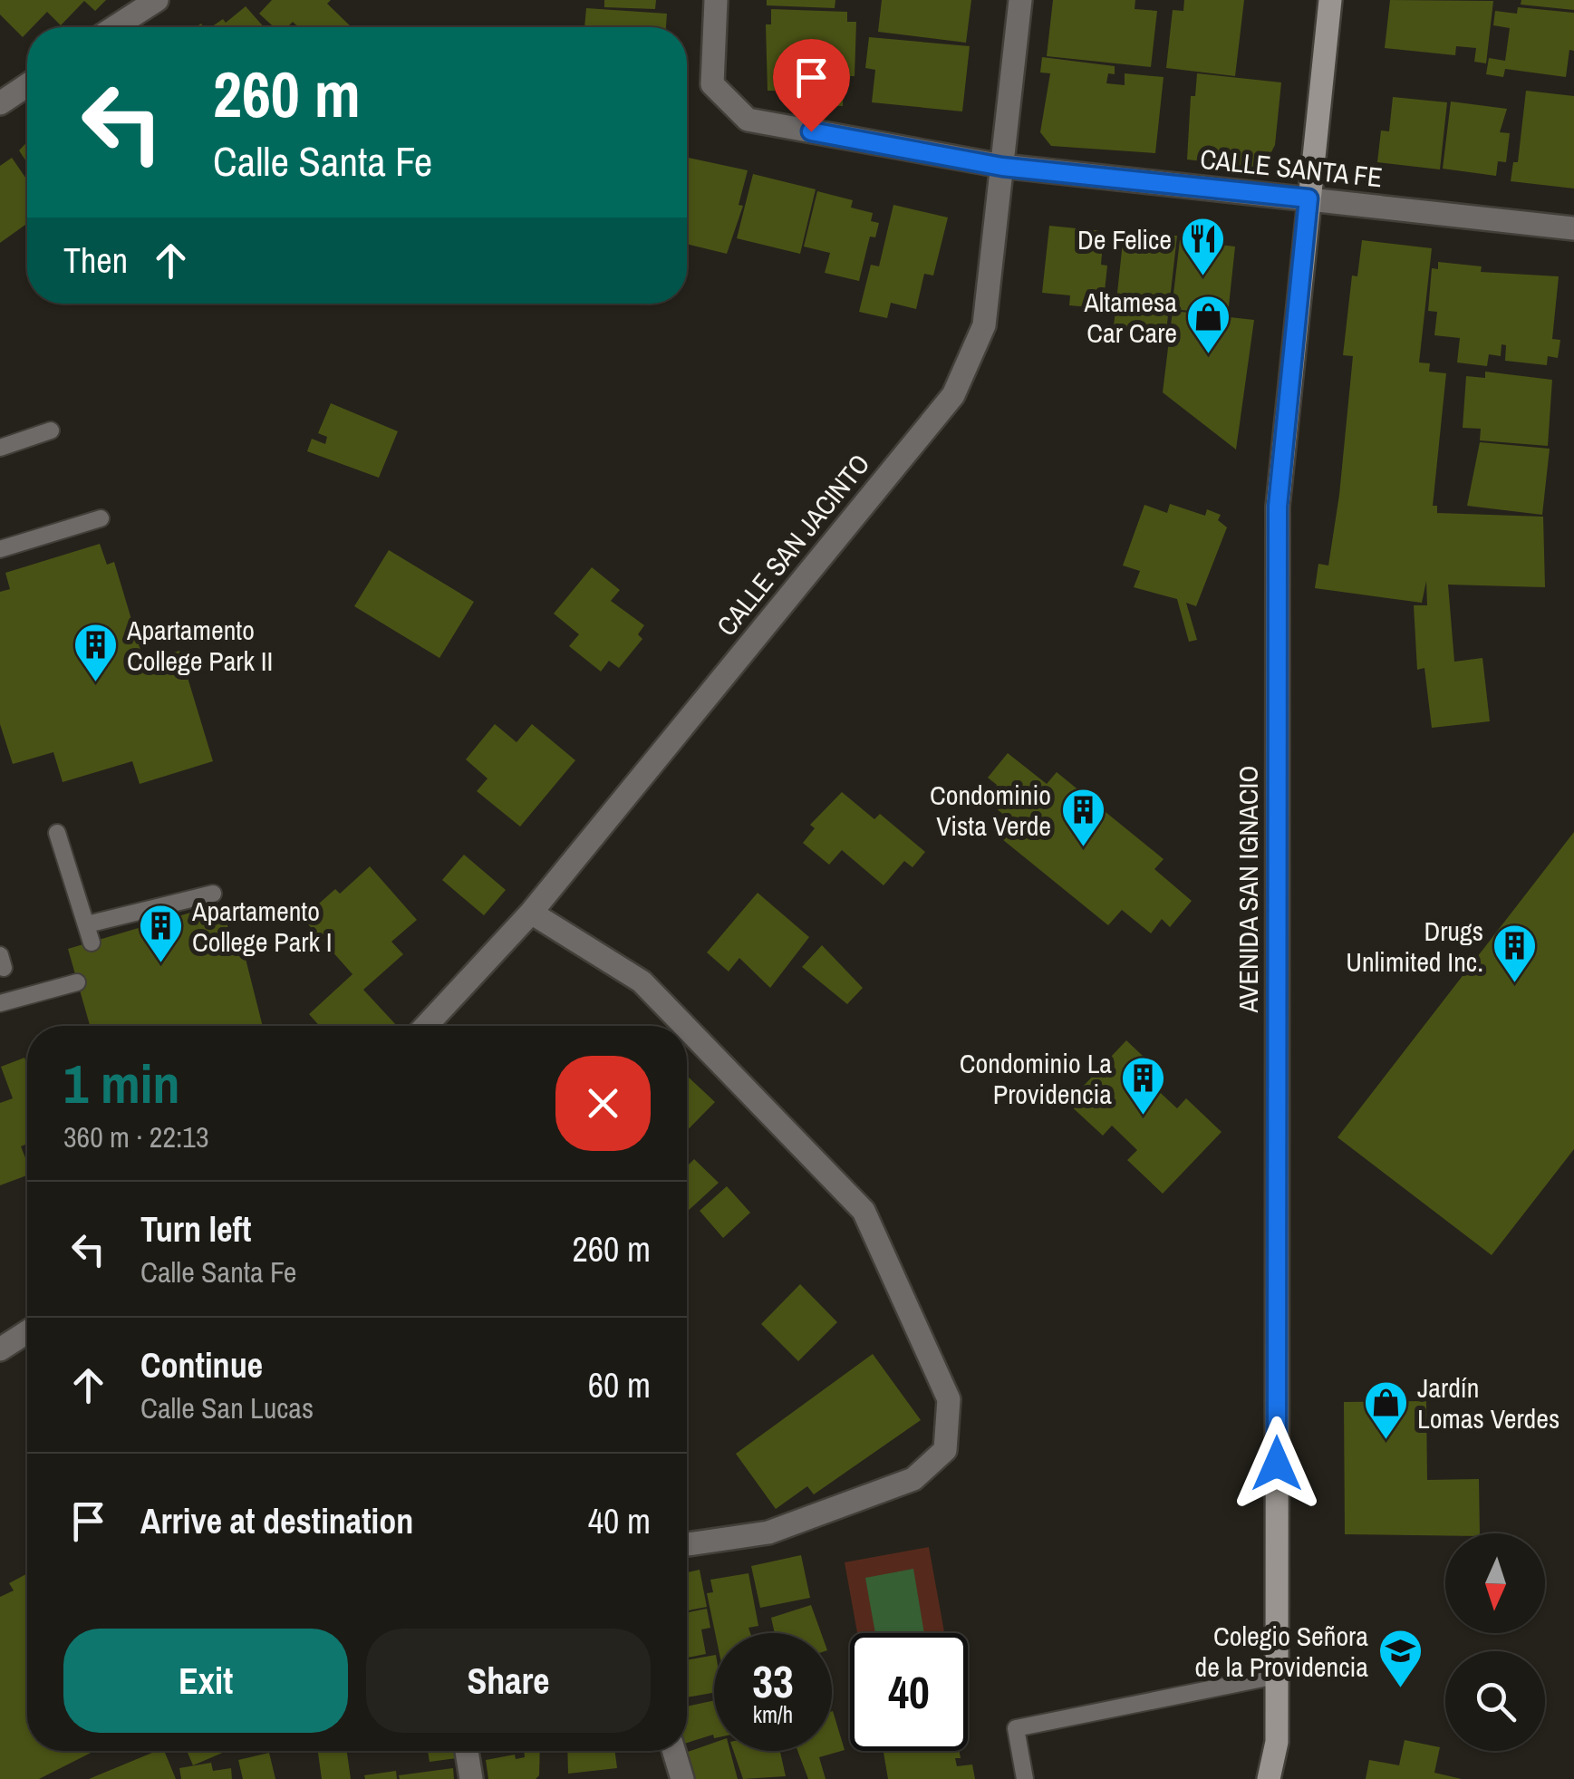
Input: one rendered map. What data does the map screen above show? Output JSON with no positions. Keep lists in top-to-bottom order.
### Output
{
  "streets": {
    "street": ["CALLE SANTA FE", "CALLE SAN JACINTO", "AVENIDA SAN IGNACIO"]
  },
  "crossings": [
    ["CALLE SANTA FE", "CALLE SAN JACINTO"],
    ["CALLE SANTA FE", "AVENIDA SAN IGNACIO"]
  ],
  "places": {
    "restaurant": ["De Felice"],
    "shop": ["Altamesa Car Care", "Jardín Lomas Verdes"],
    "building": [
      "Apartamento College Park II",
      "Condominio Vista Verde",
      "Apartamento College Park I",
      "Drugs Unlimited Inc.",
      "Condominio La Providencia"
    ],
    "school or university": ["Colegio Señora de la Providencia"]
  },
  "north": "bottom",
  "page": {
    "turn": ["260 m", "Calle Santa Fe"],
    "then": "Then",
    "heading": ["1 min", "360 m · 22:13"],
    "list": [
      {
        "name": "Turn left",
        "note": "Calle Santa Fe",
        "value": "260 m"
      },
      {
        "name": "Continue",
        "note": "Calle San Lucas",
        "value": "60 m"
      },
      {
        "name": "Arrive at destination",
        "value": "40 m"
      }
    ],
    "buttons": ["Exit", "Share"],
    "speed": "33 km/h",
    "limit": "40"
  }
}
